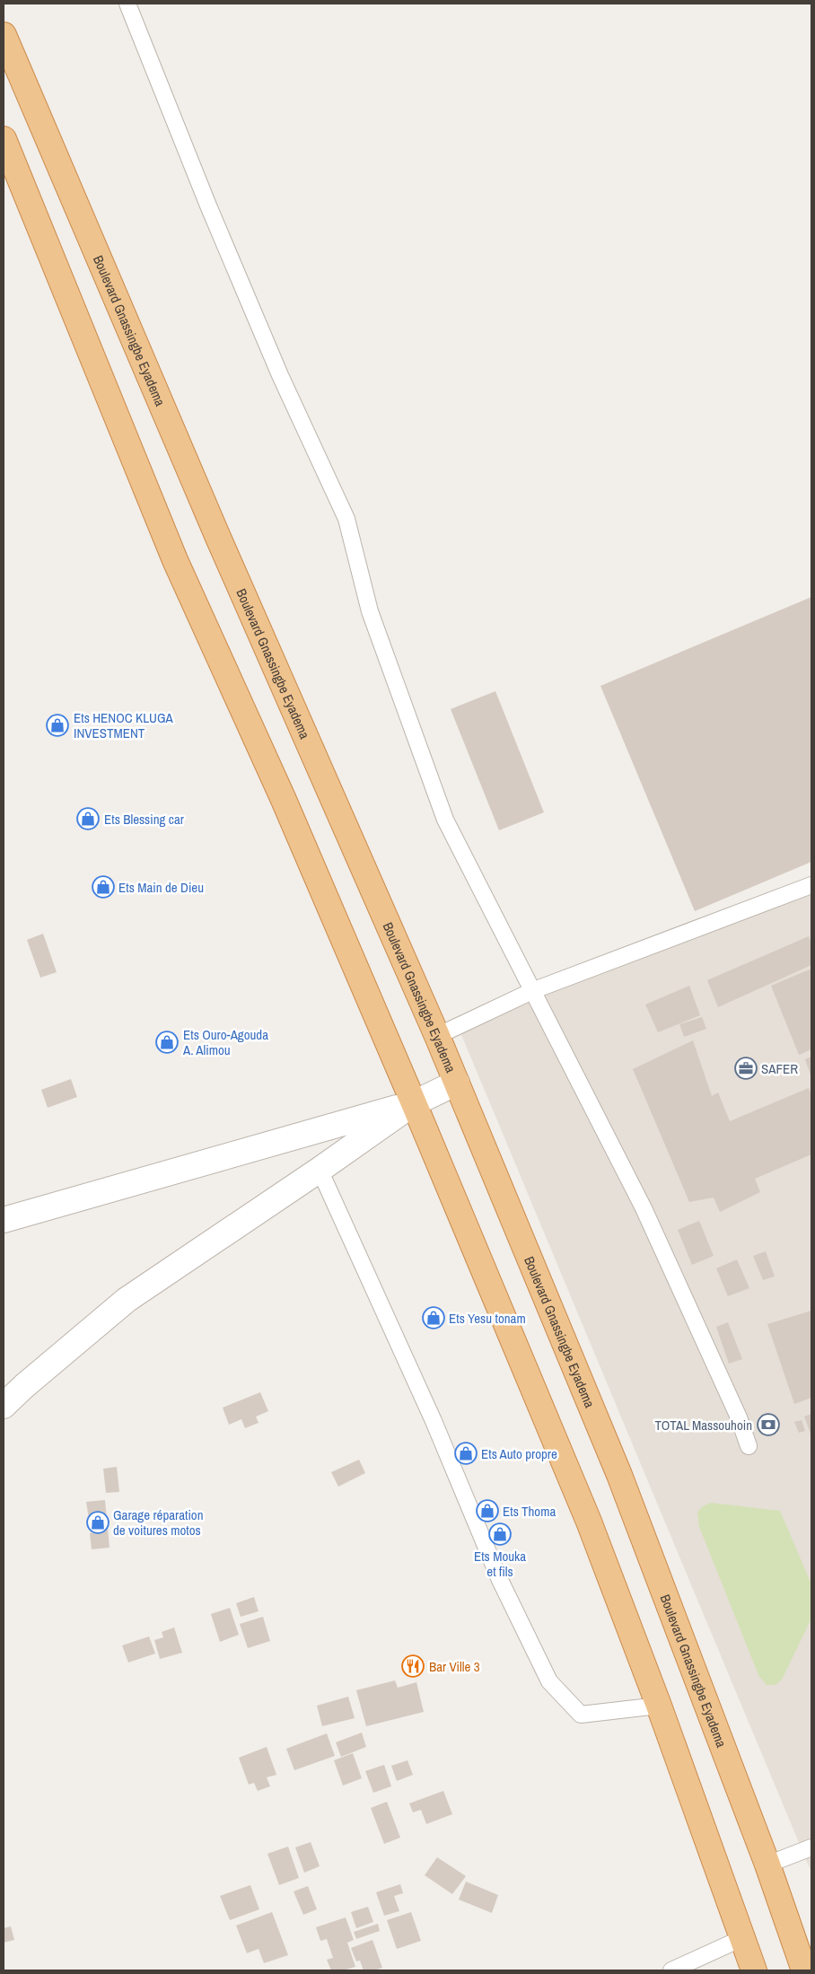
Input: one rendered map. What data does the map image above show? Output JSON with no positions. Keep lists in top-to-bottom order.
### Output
{
  "streets": {
    "highway": ["Boulevard Gnassingbe Eyadema"]
  },
  "places": {
    "shop": [
      "Ets HENOC KLUGA INVESTMENT",
      "Ets Blessing car",
      "Ets Main de Dieu",
      "Ets Ouro-Agouda A. Alimou",
      "Ets Yesu tonam",
      "Ets Auto propre",
      "Ets Thoma",
      "Garage réparation de voitures motos",
      "Ets Mouka et fils"
    ],
    "office": ["SAFER"],
    "bank": ["TOTAL Massouhoin"],
    "restaurant": ["Bar Ville 3"]
  }
}
